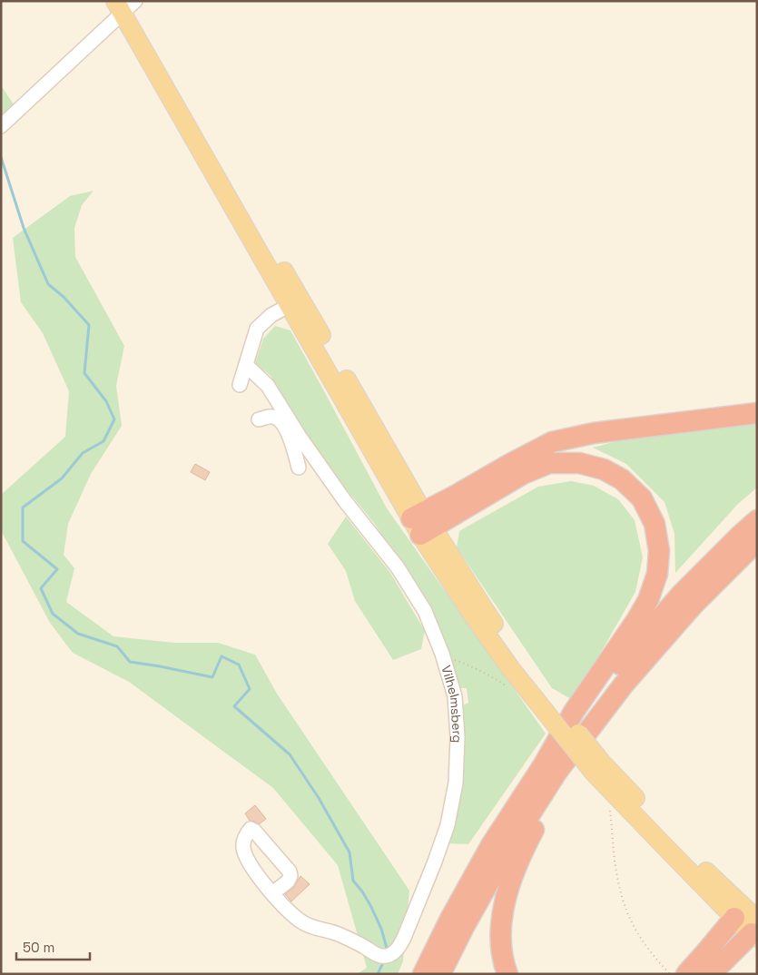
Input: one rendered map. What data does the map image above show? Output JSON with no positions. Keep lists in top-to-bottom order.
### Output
{
  "streets": {
    "street": ["Vilhelmsberg"]
  },
  "scale_bar": "50 m"
}
